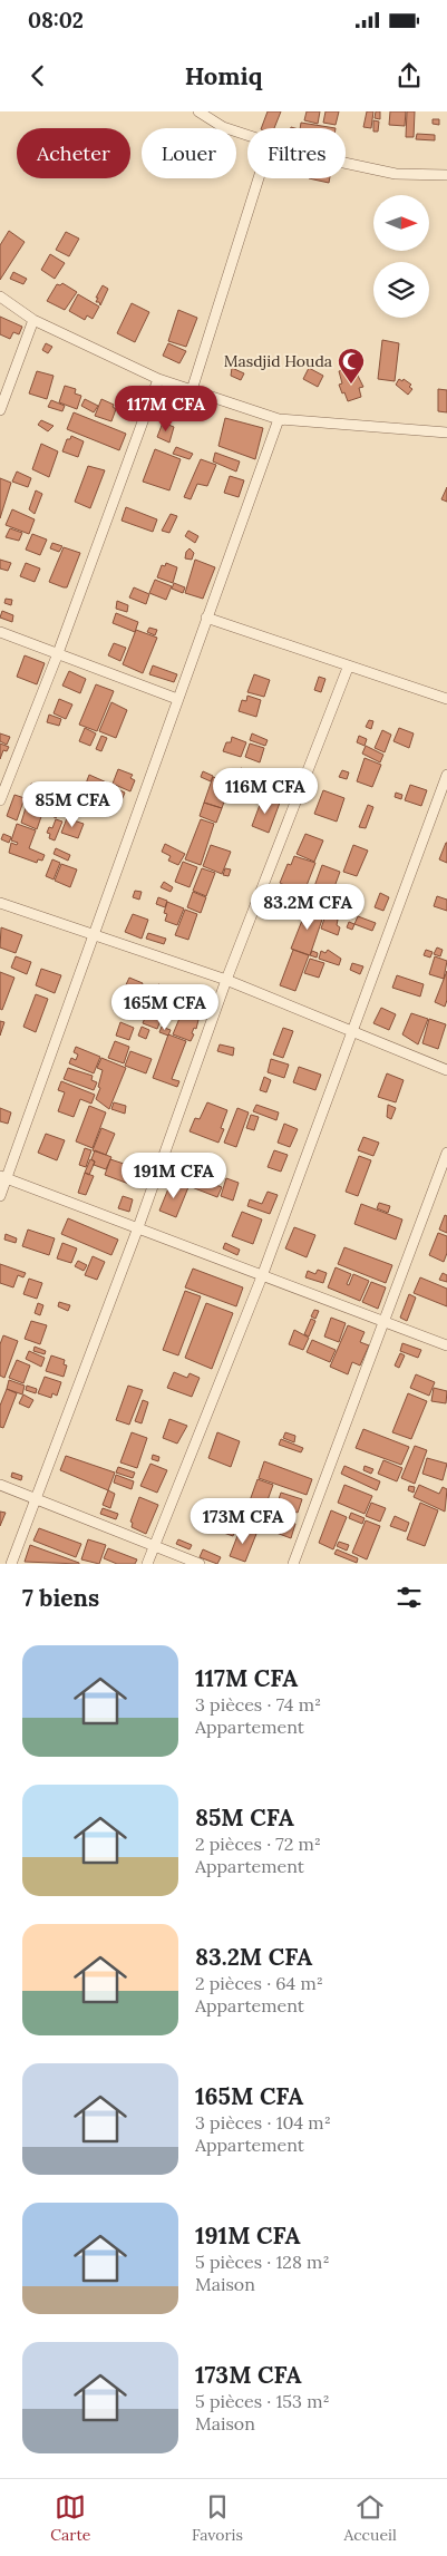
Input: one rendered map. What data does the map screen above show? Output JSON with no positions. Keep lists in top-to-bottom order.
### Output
{
  "places": {
    "mosque": ["Masdjid Houda"]
  },
  "north": "right",
  "page": {
    "status": "08:02",
    "header": "Homiq",
    "chip": ["Acheter", "Louer", "Filtres"],
    "price": [
      "117M CFA",
      "116M CFA",
      "85M CFA",
      "83.2M CFA",
      "165M CFA",
      "191M CFA",
      "173M CFA"
    ],
    "heading": "7 biens",
    "list": [
      {
        "name": "117M CFA",
        "note": "3 pièces · 74 m² · Appartement"
      },
      {
        "name": "85M CFA",
        "note": "2 pièces · 72 m² · Appartement"
      },
      {
        "name": "83.2M CFA",
        "note": "2 pièces · 64 m² · Appartement"
      },
      {
        "name": "165M CFA",
        "note": "3 pièces · 104 m² · Appartement"
      },
      {
        "name": "191M CFA",
        "note": "5 pièces · 128 m² · Maison"
      },
      {
        "name": "173M CFA",
        "note": "5 pièces · 153 m² · Maison"
      }
    ],
    "tabs": ["Carte", "Favoris", "Accueil"]
  }
}
